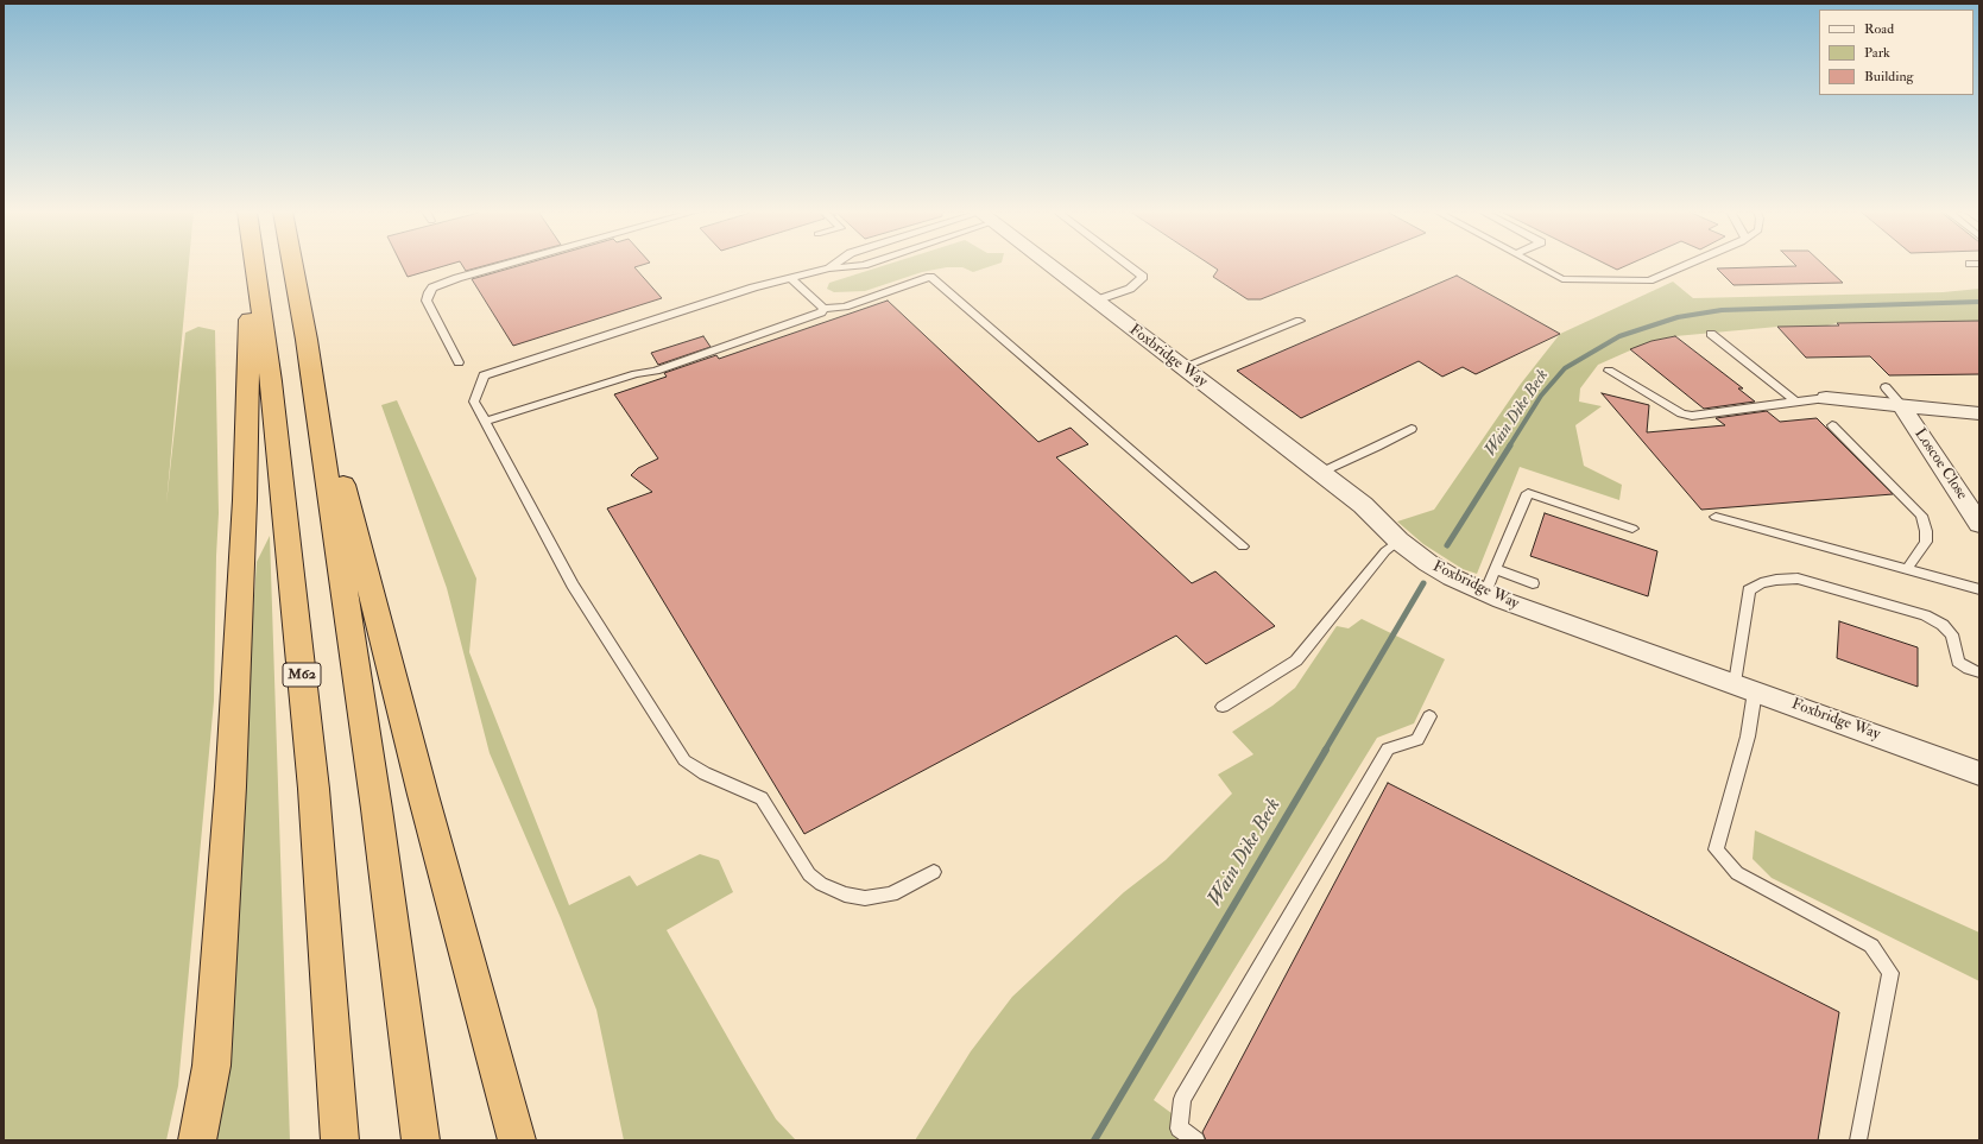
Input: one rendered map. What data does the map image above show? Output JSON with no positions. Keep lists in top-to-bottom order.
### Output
{
  "streets": {
    "highway": ["M62"],
    "street": ["Foxbridge Way", "Loscoe Close"]
  },
  "water": ["Wain Dike Beck"],
  "legend": ["Road", "Park", "Building"]
}
